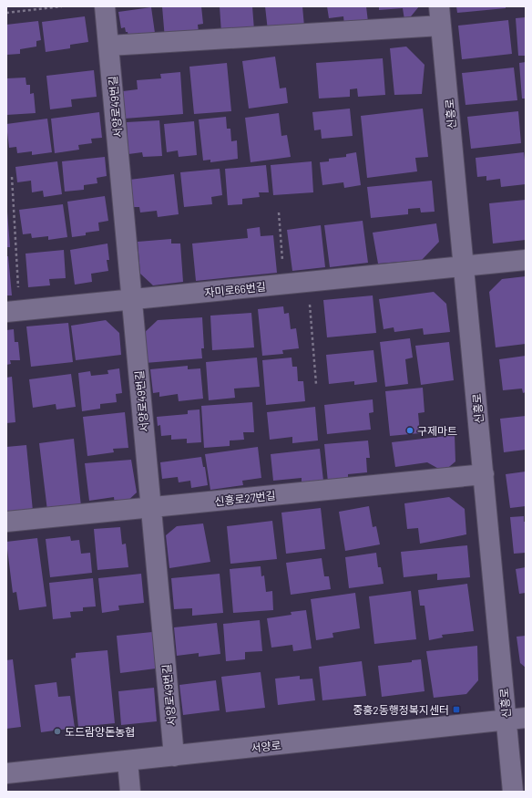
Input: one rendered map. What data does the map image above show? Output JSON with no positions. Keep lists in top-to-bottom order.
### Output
{
  "streets": {
    "street": [
      "서양로49번길",
      "신흥로",
      "자미로66번길",
      "신흥로27번길",
      "서양로"
    ]
  },
  "crossings": [
    ["서양로49번길", "신흥로"],
    ["서양로49번길", "자미로66번길"],
    ["서양로49번길", "신흥로27번길"],
    ["서양로49번길", "서양로"],
    ["신흥로", "자미로66번길"],
    ["신흥로", "신흥로27번길"],
    ["신흥로", "서양로"]
  ],
  "places": {
    "other": ["구제마트", "도드람양돈농협"],
    "transit": ["중흥2동행정복지센터"]
  }
}
